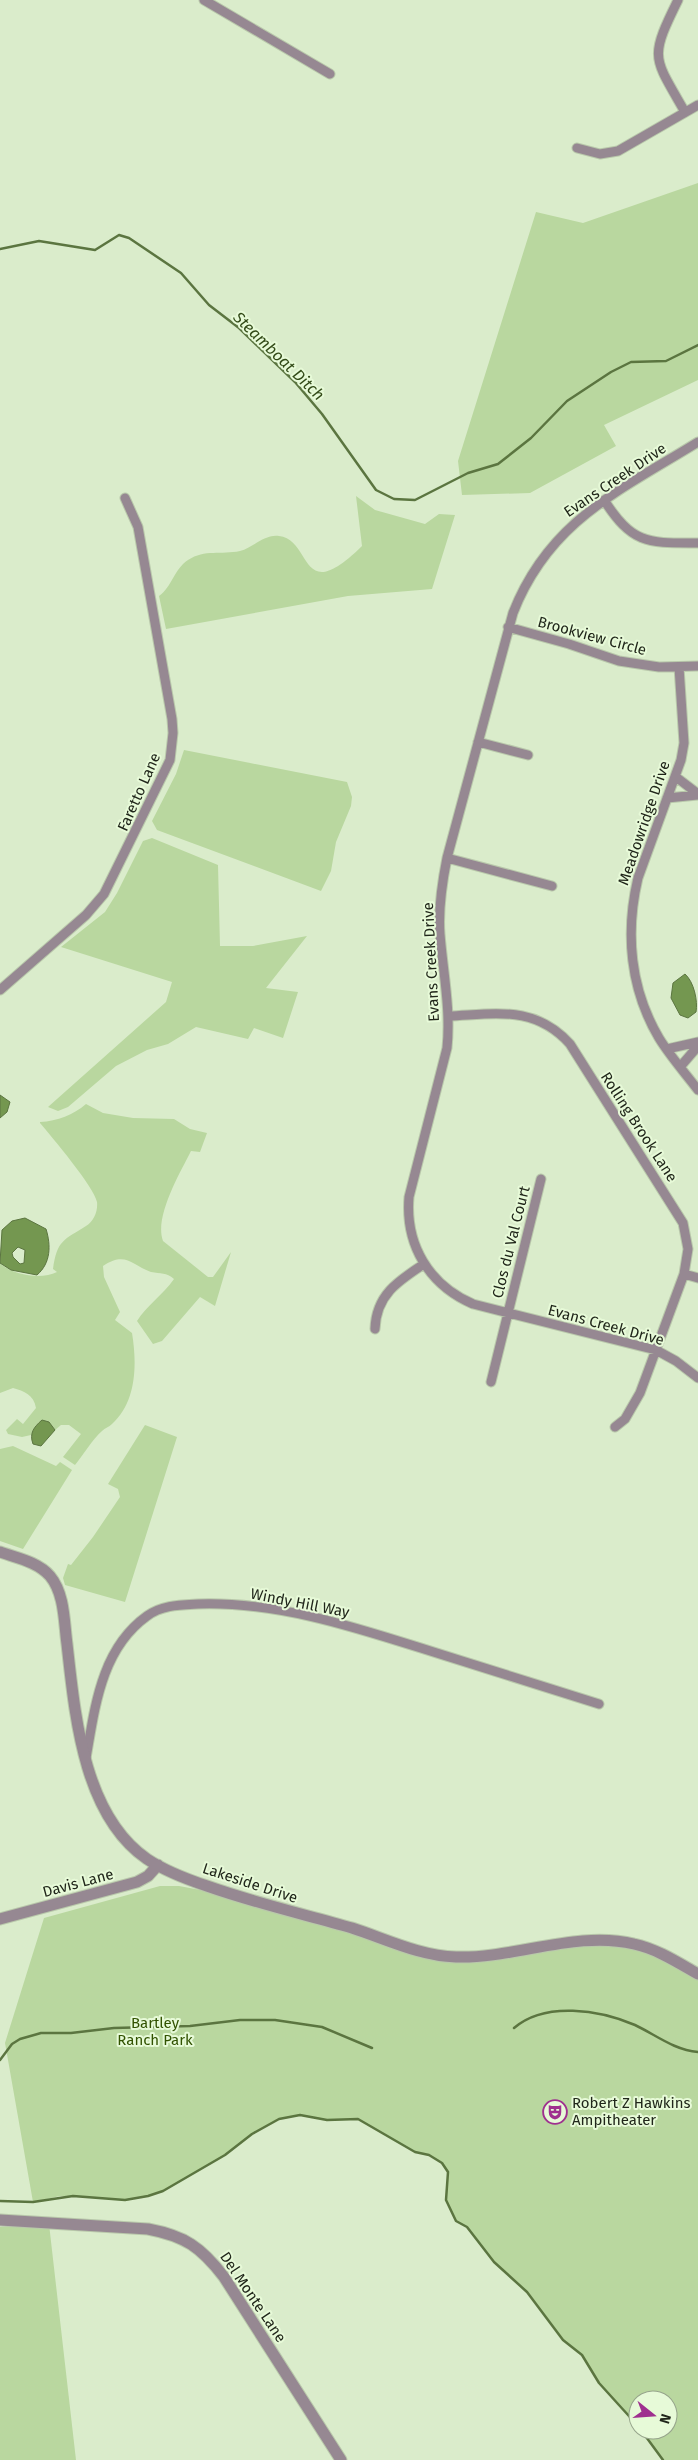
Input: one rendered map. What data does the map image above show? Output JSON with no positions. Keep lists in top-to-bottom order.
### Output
{
  "streets": {
    "street": [
      "Evans Creek Drive",
      "Brookview Circle",
      "Faretto Lane",
      "Meadowridge Drive",
      "Rolling Brook Lane",
      "Clos du Val Court",
      "Windy Hill Way",
      "Davis Lane",
      "Lakeside Drive",
      "Del Monte Lane"
    ]
  },
  "crossings": [
    ["Evans Creek Drive", "Brookview Circle"],
    ["Evans Creek Drive", "Rolling Brook Lane"],
    ["Evans Creek Drive", "Clos du Val Court"],
    ["Brookview Circle", "Meadowridge Drive"],
    ["Windy Hill Way", "Lakeside Drive"],
    ["Davis Lane", "Lakeside Drive"]
  ],
  "water": ["Steamboat Ditch"],
  "parks": ["Bartley Ranch Park"],
  "places": {
    "theatre": ["Robert Z Hawkins Ampitheater"]
  },
  "north": "right"
}
